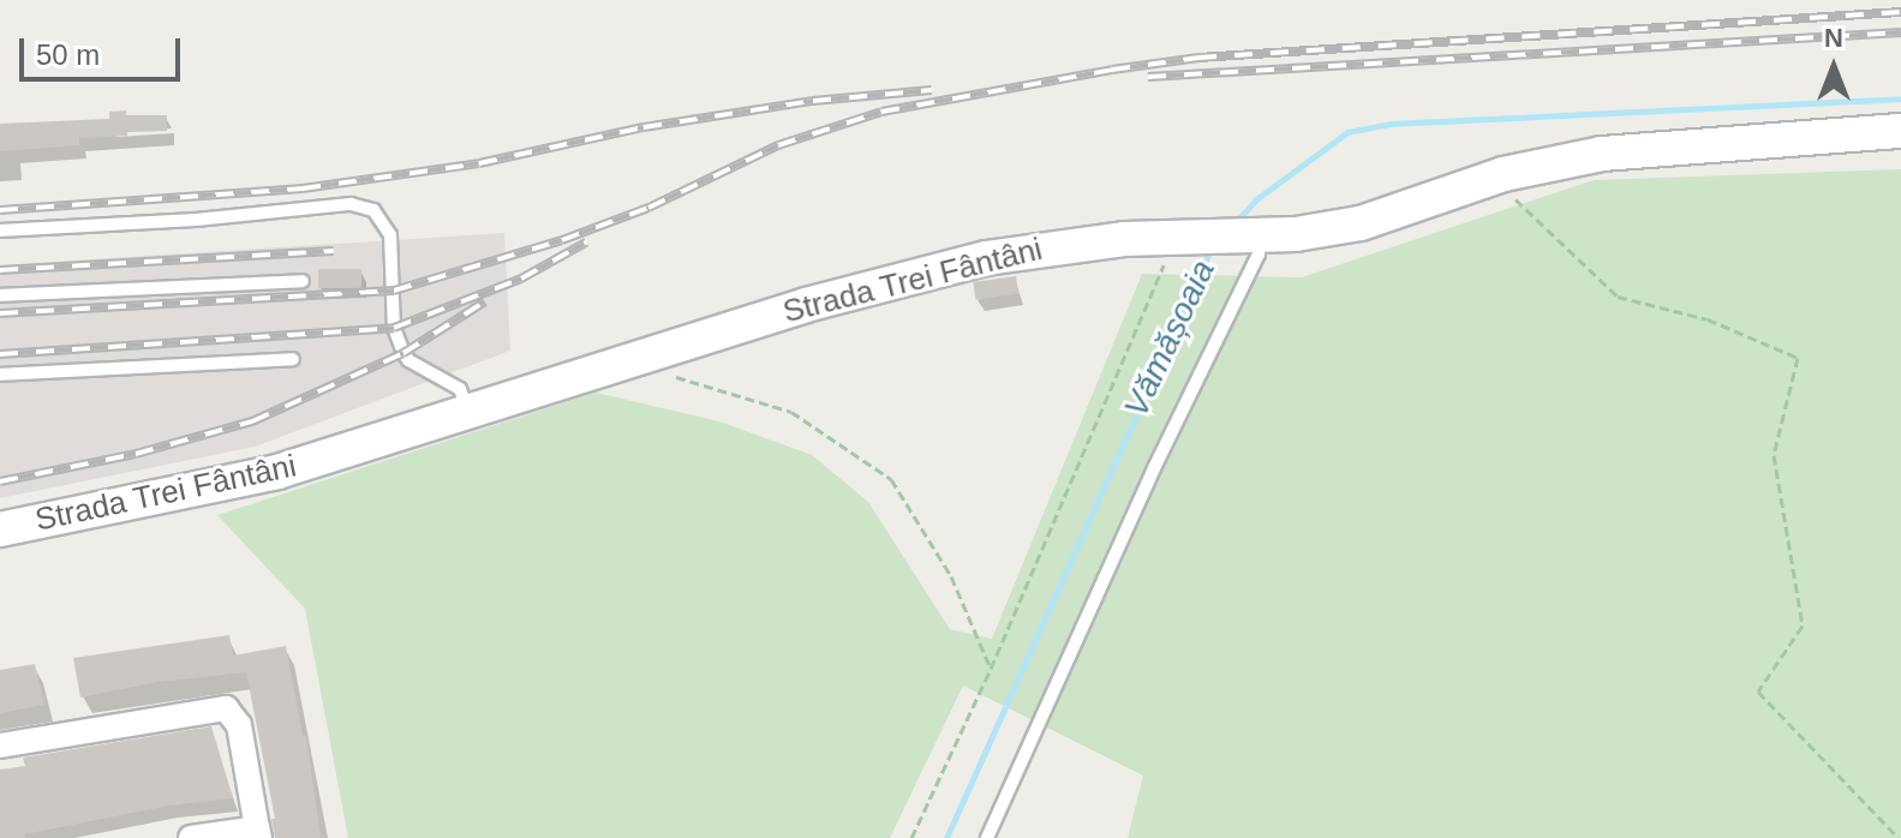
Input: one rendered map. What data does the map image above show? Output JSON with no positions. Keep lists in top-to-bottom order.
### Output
{
  "streets": {
    "main road": ["Strada Trei Fântâni"]
  },
  "water": ["Vămășoaia"],
  "scale_bar": "50 m",
  "north": "top"
}
